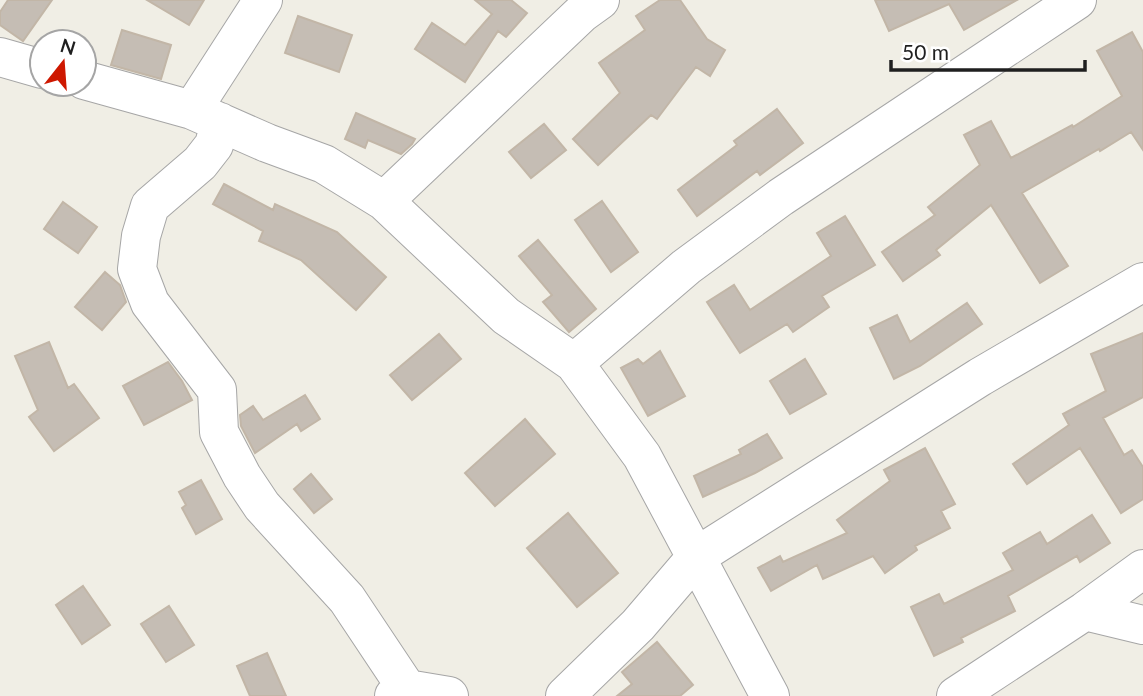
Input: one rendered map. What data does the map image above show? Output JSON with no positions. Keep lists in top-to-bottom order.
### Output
{
  "scale_bar": "50 m",
  "north": "top"
}
